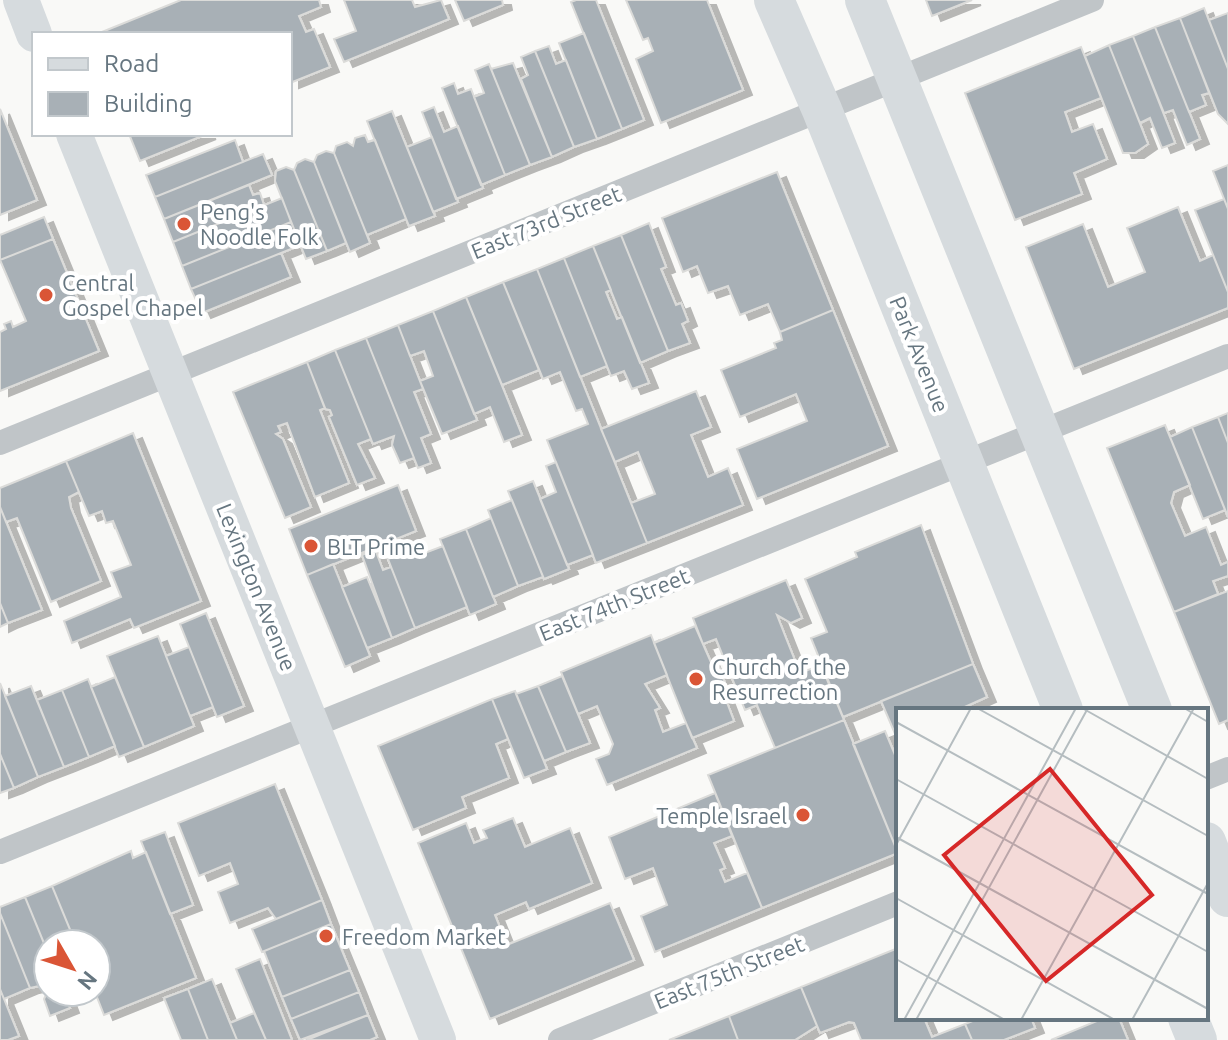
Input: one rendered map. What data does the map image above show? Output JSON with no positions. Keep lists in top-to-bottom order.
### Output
{
  "streets": {
    "main road": ["Park Avenue", "Lexington Avenue"],
    "street": ["East 73rd Street", "East 74th Street", "East 75th Street"]
  },
  "crossings": [
    ["East 73rd Street", "Park Avenue"],
    ["East 73rd Street", "Lexington Avenue"],
    ["Park Avenue", "East 74th Street"],
    ["Lexington Avenue", "East 74th Street"]
  ],
  "places": [
    "Peng's Noodle Folk",
    "Central Gospel Chapel",
    "BLT Prime",
    "Church of the Resurrection",
    "Temple Israel",
    "Freedom Market"
  ],
  "legend": ["Road", "Building"],
  "north": "bottom right"
}
